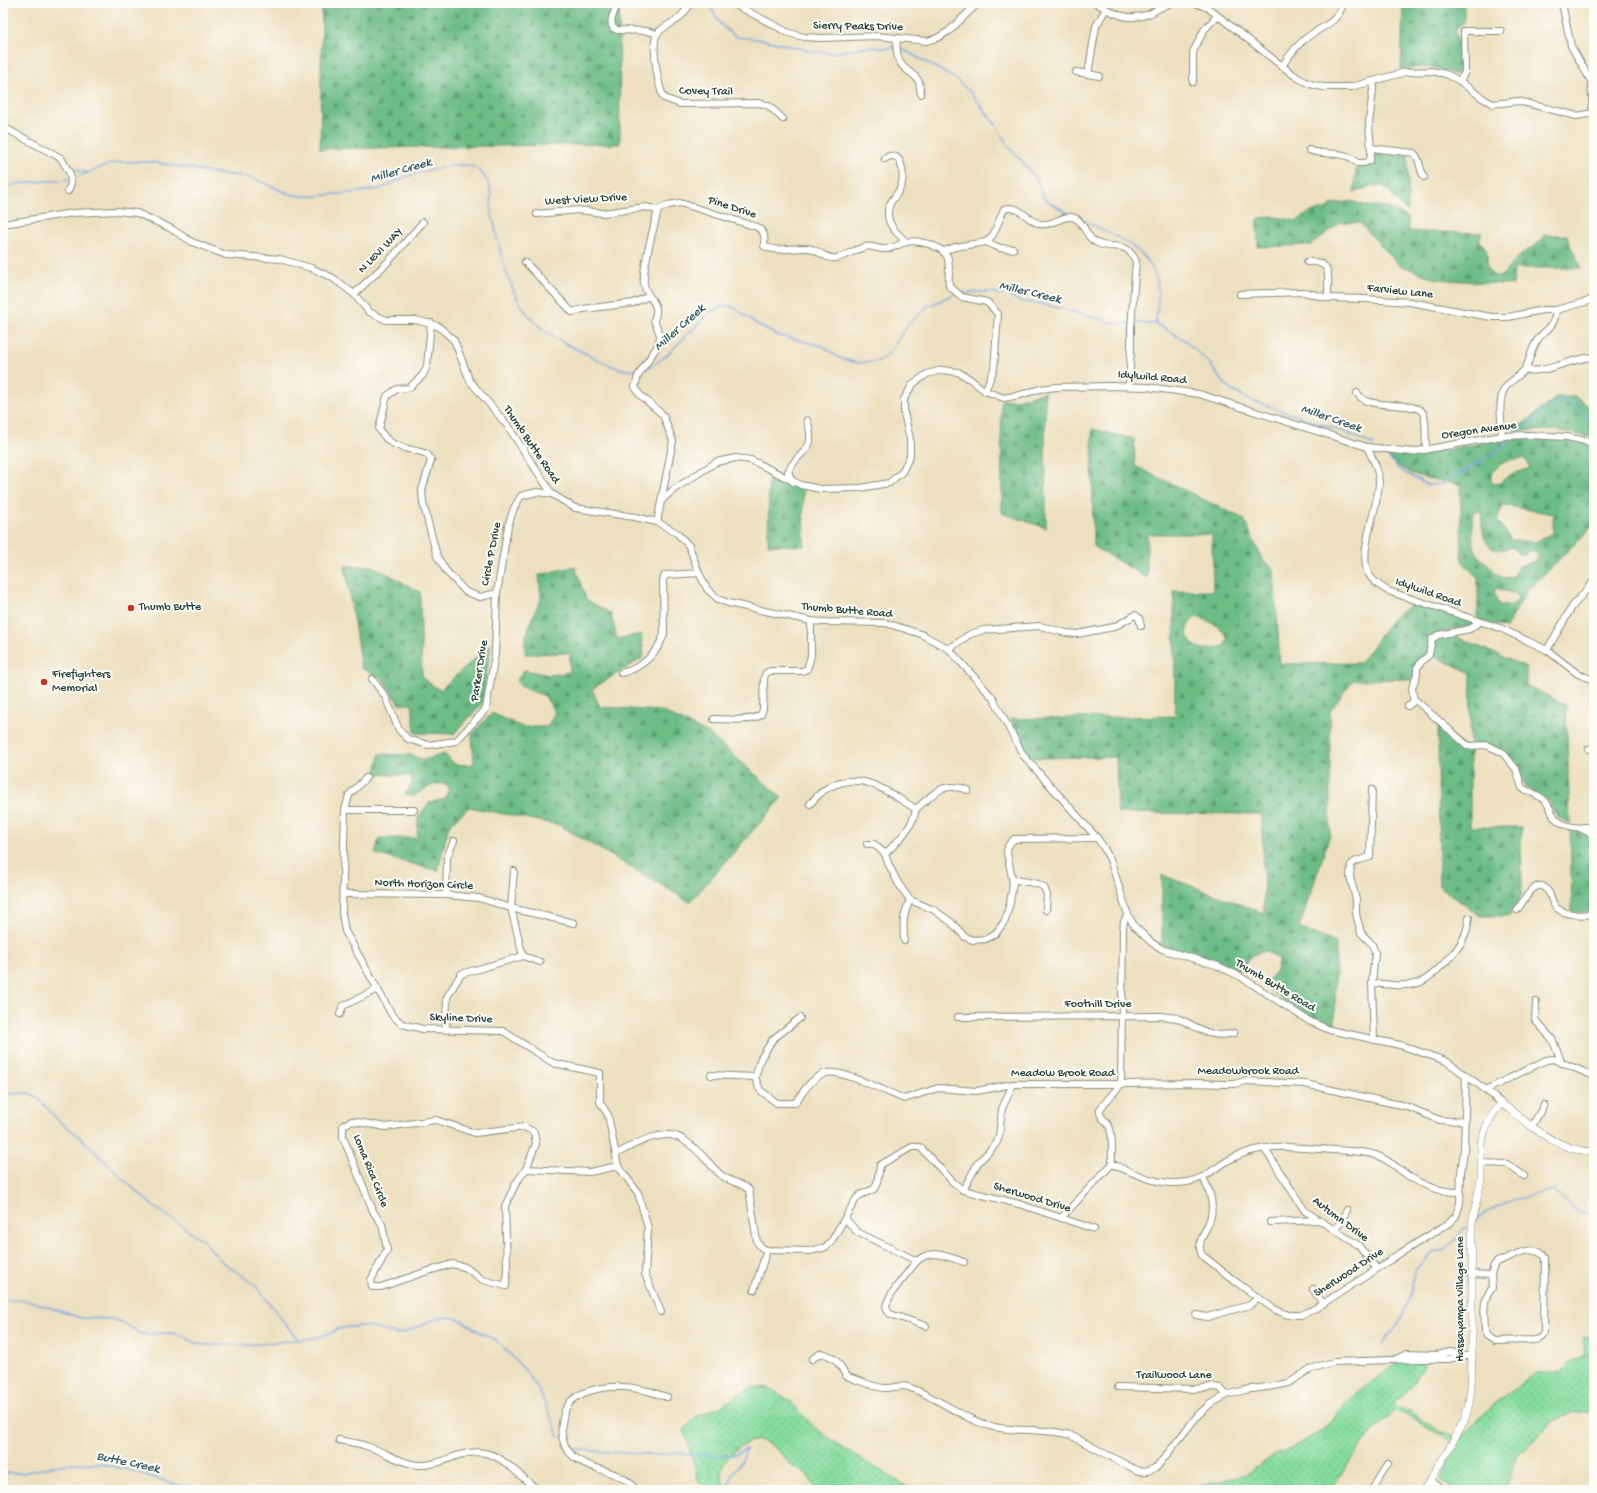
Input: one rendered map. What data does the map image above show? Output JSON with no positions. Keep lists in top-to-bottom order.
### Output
{
  "streets": {
    "street": [
      "Sierry Peaks Drive",
      "Covey Trail",
      "West View Drive",
      "Pine Drive",
      "N LEVI WAY",
      "Farview Lane",
      "Idylwild Road",
      "Oregon Avenue",
      "Thumb Butte Road",
      "Circle P Drive",
      "Parker Drive",
      "North Horizon Circle",
      "Foothill Drive",
      "Skyline Drive",
      "Meadowbrook Road",
      "Meadow Brook Road",
      "Loma Rica Circle",
      "Sherwood Drive",
      "Autumn Drive",
      "Hassayampa Village Lane",
      "Trailwood Lane"
    ]
  },
  "crossings": [
    ["West View Drive", "Pine Drive"],
    ["N LEVI WAY", "Thumb Butte Road"],
    ["Idylwild Road", "Oregon Avenue"],
    ["Thumb Butte Road", "Circle P Drive"],
    ["Thumb Butte Road", "Sherwood Drive"],
    ["Thumb Butte Road", "Hassayampa Village Lane"],
    ["Circle P Drive", "Parker Drive"],
    ["North Horizon Circle", "Skyline Drive"],
    ["Meadowbrook Road", "Meadow Brook Road"],
    ["Meadowbrook Road", "Sherwood Drive"],
    ["Sherwood Drive", "Autumn Drive"]
  ],
  "water": ["Miller Creek", "Butte Creek"],
  "places": ["Thumb Butte", "Firefighters Memorial"]
}
